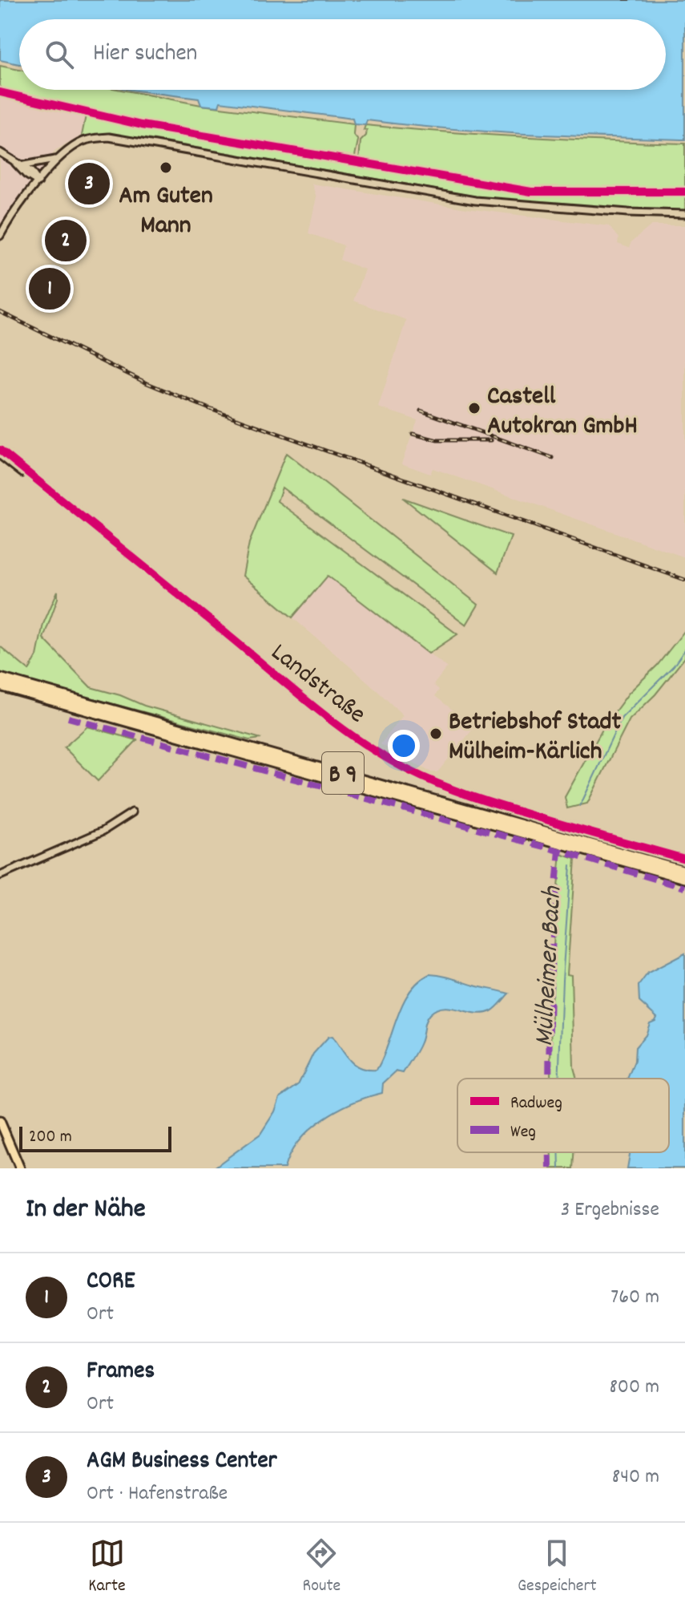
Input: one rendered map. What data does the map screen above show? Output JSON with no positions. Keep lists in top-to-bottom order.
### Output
{
  "streets": {
    "highway": ["B 9"],
    "street": ["Landstraße"]
  },
  "water": ["Mülheimer Bach"],
  "places": ["Am Guten Mann", "Castell Autokran GmbH", "Betriebshof Stadt Mülheim-Kärlich"],
  "legend": ["Radweg", "Weg"],
  "scale_bar": "200 m",
  "page": {
    "search": "Hier suchen",
    "pins": ["3", "2", "1"],
    "scale": "200 m",
    "heading": ["In der Nähe", "3 Ergebnisse"],
    "list": [
      {
        "mark": "1",
        "name": "CORE",
        "note": "Ort",
        "value": "760 m"
      },
      {
        "mark": "2",
        "name": "Frames",
        "note": "Ort",
        "value": "800 m"
      },
      {
        "mark": "3",
        "name": "AGM Business Center",
        "note": "Ort · Hafenstraße",
        "value": "840 m"
      }
    ],
    "nav": ["Karte", "Route", "Gespeichert"]
  }
}
